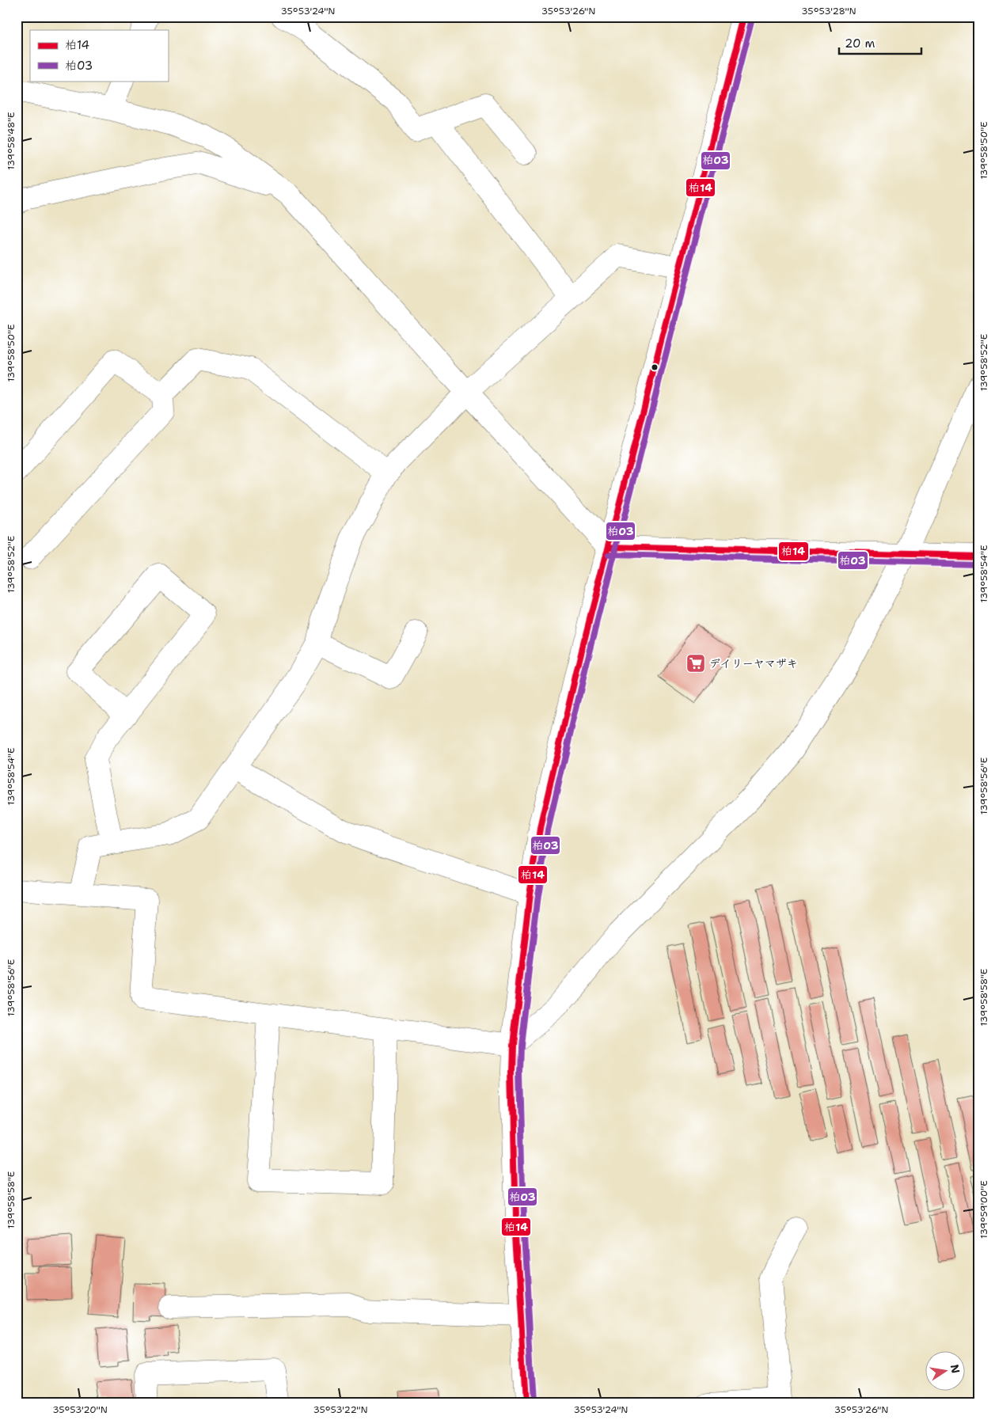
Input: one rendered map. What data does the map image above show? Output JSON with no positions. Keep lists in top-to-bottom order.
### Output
{
  "places": {
    "supermarket": ["デイリーヤマザキ"]
  },
  "lines": ["transit line 柏14", "transit line 柏03"],
  "legend": ["柏14", "柏03"],
  "scale_bar": "20 m",
  "north": "right",
  "coordinates": [
    "35°53'24\"N",
    "35°53'26\"N",
    "35°53'28\"N",
    "139°58'48\"E",
    "139°58'50\"E",
    "139°58'52\"E",
    "139°58'54\"E",
    "139°58'56\"E",
    "139°58'58\"E",
    "139°59'00\"E",
    "35°53'20\"N",
    "35°53'22\"N"
  ]
}
